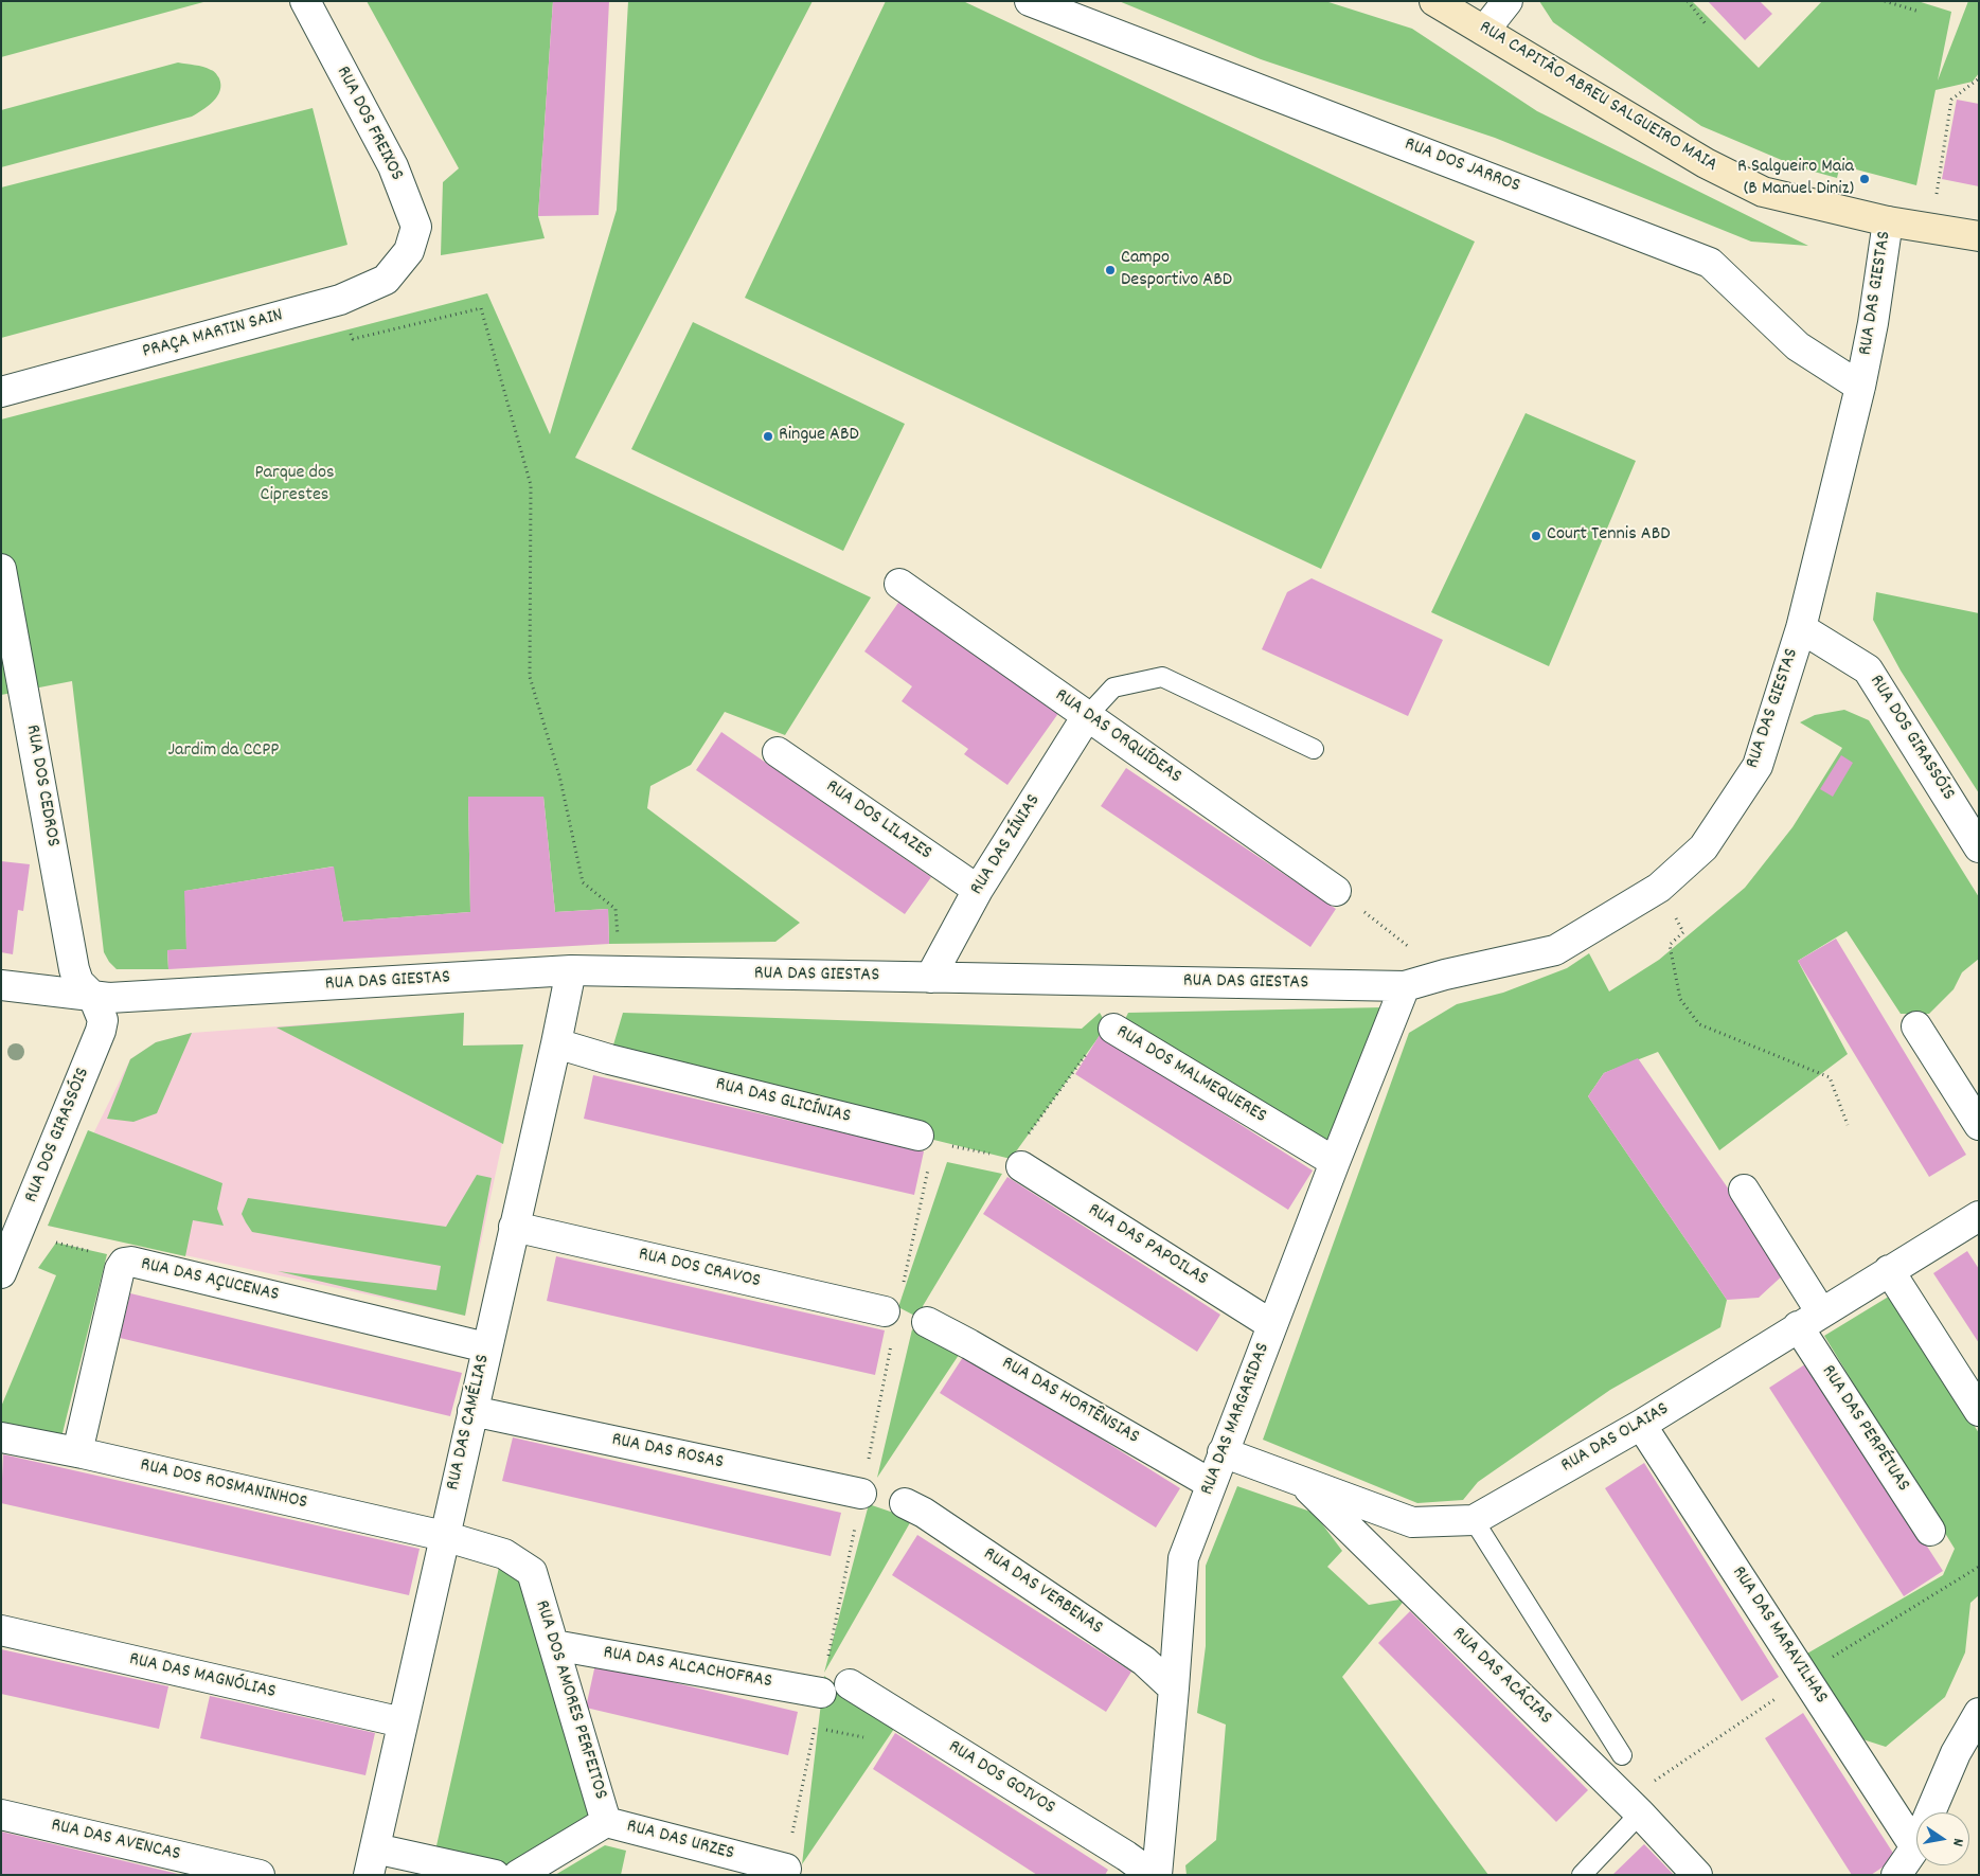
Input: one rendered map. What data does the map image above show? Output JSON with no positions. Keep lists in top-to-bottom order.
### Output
{
  "streets": {
    "street": [
      "RUA CAPITÃO ABREU SALGUEIRO MAIA",
      "RUA DOS FREIXOS",
      "RUA DOS JARROS",
      "RUA DAS GIESTAS",
      "PRAÇA MARTIN SAIN",
      "RUA DAS ORQUÍDEAS",
      "RUA DOS GIRASSÓIS",
      "RUA DOS CEDROS",
      "RUA DOS LILAZES",
      "RUA DAS ZÍNIAS",
      "RUA DOS MALMEQUERES",
      "RUA DAS GLICÍNIAS",
      "RUA DAS PAPOILAS",
      "RUA DOS CRAVOS",
      "RUA DAS AÇUCENAS",
      "RUA DAS HORTÊNSIAS",
      "RUA DAS MARGARIDAS",
      "RUA DAS CAMÉLIAS",
      "RUA DAS PERPÉTUAS",
      "RUA DAS OLAIAS",
      "RUA DAS ROSAS",
      "RUA DOS ROSMANINHOS",
      "RUA DAS VERBENAS",
      "RUA DAS MARAVILHAS",
      "RUA DAS ALCACHOFRAS",
      "RUA DAS MAGNÓLIAS",
      "RUA DAS ACÁCIAS",
      "RUA DOS AMORES PERFEITOS",
      "RUA DOS GOIVOS",
      "RUA DAS AVENCAS",
      "RUA DAS URZES"
    ]
  },
  "crossings": [
    ["RUA CAPITÃO ABREU SALGUEIRO MAIA", "RUA DAS GIESTAS"],
    ["RUA DOS FREIXOS", "PRAÇA MARTIN SAIN"],
    ["RUA DOS JARROS", "RUA DAS GIESTAS"],
    ["RUA DAS GIESTAS", "RUA DOS GIRASSÓIS"],
    ["RUA DAS GIESTAS", "RUA DOS CEDROS"],
    ["RUA DAS GIESTAS", "RUA DAS ZÍNIAS"],
    ["RUA DAS GIESTAS", "RUA DAS MARGARIDAS"],
    ["RUA DAS GIESTAS", "RUA DAS CAMÉLIAS"],
    ["RUA DAS ORQUÍDEAS", "RUA DAS ZÍNIAS"],
    ["RUA DOS GIRASSÓIS", "RUA DOS CEDROS"],
    ["RUA DOS LILAZES", "RUA DAS ZÍNIAS"],
    ["RUA DOS MALMEQUERES", "RUA DAS PAPOILAS"],
    ["RUA DOS MALMEQUERES", "RUA DAS MARGARIDAS"],
    ["RUA DAS GLICÍNIAS", "RUA DAS CAMÉLIAS"],
    ["RUA DAS PAPOILAS", "RUA DAS MARGARIDAS"],
    ["RUA DOS CRAVOS", "RUA DAS CAMÉLIAS"],
    ["RUA DAS AÇUCENAS", "RUA DAS CAMÉLIAS"],
    ["RUA DAS AÇUCENAS", "RUA DOS ROSMANINHOS"],
    ["RUA DAS HORTÊNSIAS", "RUA DAS MARGARIDAS"],
    ["RUA DAS MARGARIDAS", "RUA DAS OLAIAS"],
    ["RUA DAS MARGARIDAS", "RUA DAS VERBENAS"],
    ["RUA DAS CAMÉLIAS", "RUA DAS ROSAS"],
    ["RUA DAS CAMÉLIAS", "RUA DOS ROSMANINHOS"],
    ["RUA DAS CAMÉLIAS", "RUA DAS MAGNÓLIAS"],
    ["RUA DAS CAMÉLIAS", "RUA DOS AMORES PERFEITOS"],
    ["RUA DAS PERPÉTUAS", "RUA DAS OLAIAS"],
    ["RUA DAS OLAIAS", "RUA DAS MARAVILHAS"],
    ["RUA DAS OLAIAS", "RUA DAS ACÁCIAS"],
    ["RUA DOS ROSMANINHOS", "RUA DOS AMORES PERFEITOS"],
    ["RUA DAS ALCACHOFRAS", "RUA DOS AMORES PERFEITOS"],
    ["RUA DOS AMORES PERFEITOS", "RUA DAS URZES"]
  ],
  "parks": ["Parque dos Ciprestes", "Jardim da CCPP"],
  "places": [
    "R Salgueiro Maia (B Manuel Diniz)",
    "Campo Desportivo ABD",
    "Ringue ABD",
    "Court Tennis ABD"
  ],
  "north": "right"
}
